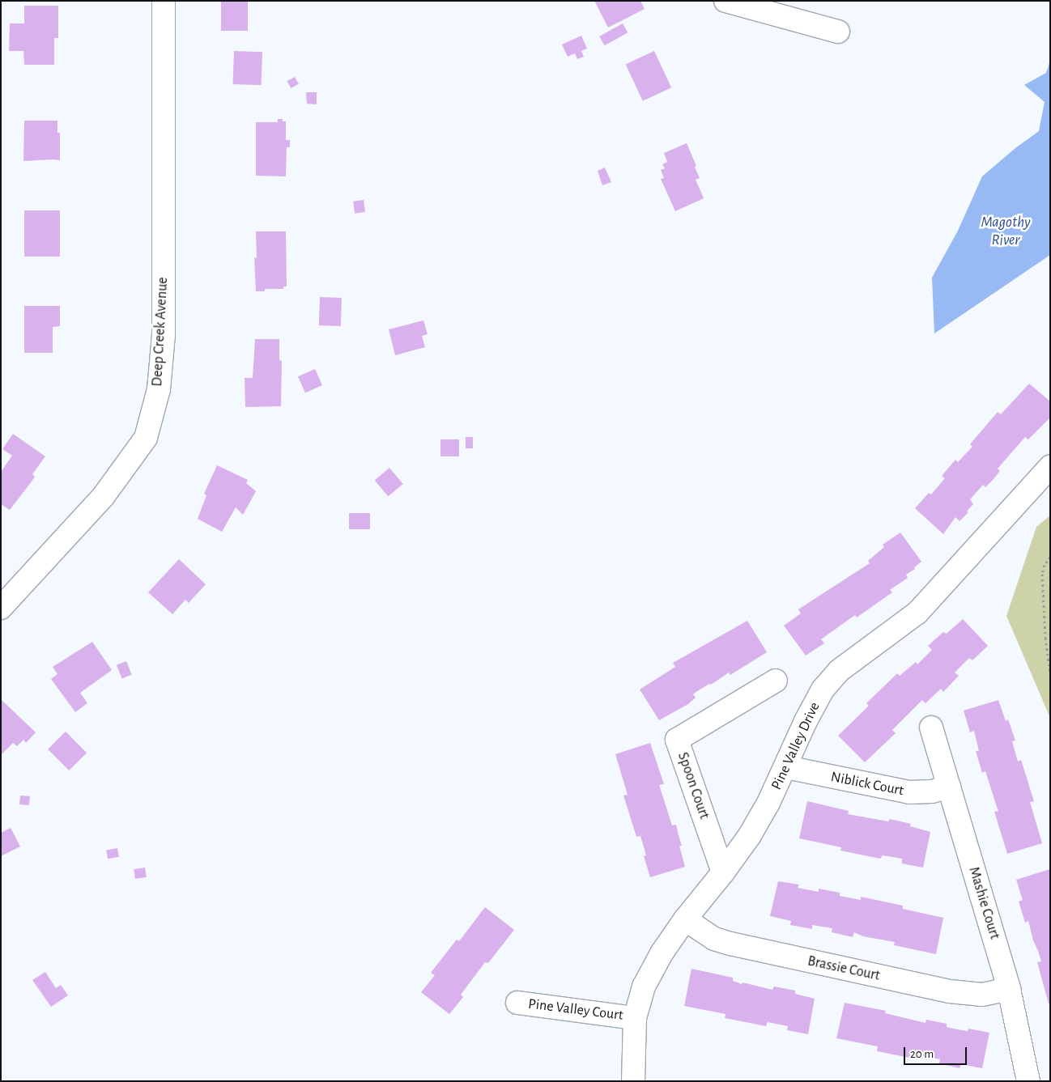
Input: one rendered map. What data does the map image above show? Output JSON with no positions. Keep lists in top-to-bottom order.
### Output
{
  "streets": {
    "street": [
      "Deep Creek Avenue",
      "Pine Valley Drive",
      "Niblick Court",
      "Spoon Court",
      "Mashie Court",
      "Brassie Court",
      "Pine Valley Court"
    ]
  },
  "crossings": [
    ["Pine Valley Drive", "Niblick Court"],
    ["Pine Valley Drive", "Spoon Court"],
    ["Pine Valley Drive", "Brassie Court"],
    ["Pine Valley Drive", "Pine Valley Court"],
    ["Niblick Court", "Mashie Court"],
    ["Mashie Court", "Brassie Court"]
  ],
  "water": ["Magothy River"],
  "scale_bar": "20 m"
}
